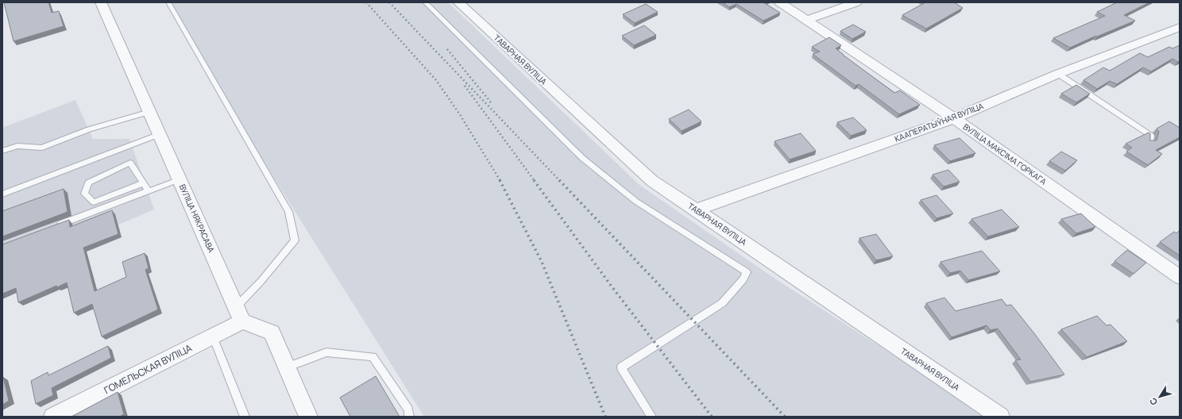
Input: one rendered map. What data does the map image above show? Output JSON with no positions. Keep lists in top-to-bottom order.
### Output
{
  "streets": {
    "street": [
      "ТАВАРНАЯ ВУЛІЦА",
      "КААПЕРАТЫЎНАЯ ВУЛІЦА",
      "ВУЛІЦА МАКСІМА ГОРКАГА",
      "ВУЛІЦА НЯКРАСАВА",
      "ГОМЕЛЬСКАЯ ВУЛІЦА"
    ]
  },
  "crossings": [
    ["ТАВАРНАЯ ВУЛІЦА", "КААПЕРАТЫЎНАЯ ВУЛІЦА"],
    ["КААПЕРАТЫЎНАЯ ВУЛІЦА", "ВУЛІЦА МАКСІМА ГОРКАГА"],
    ["ВУЛІЦА НЯКРАСАВА", "ГОМЕЛЬСКАЯ ВУЛІЦА"]
  ],
  "north": "bottom left"
}
